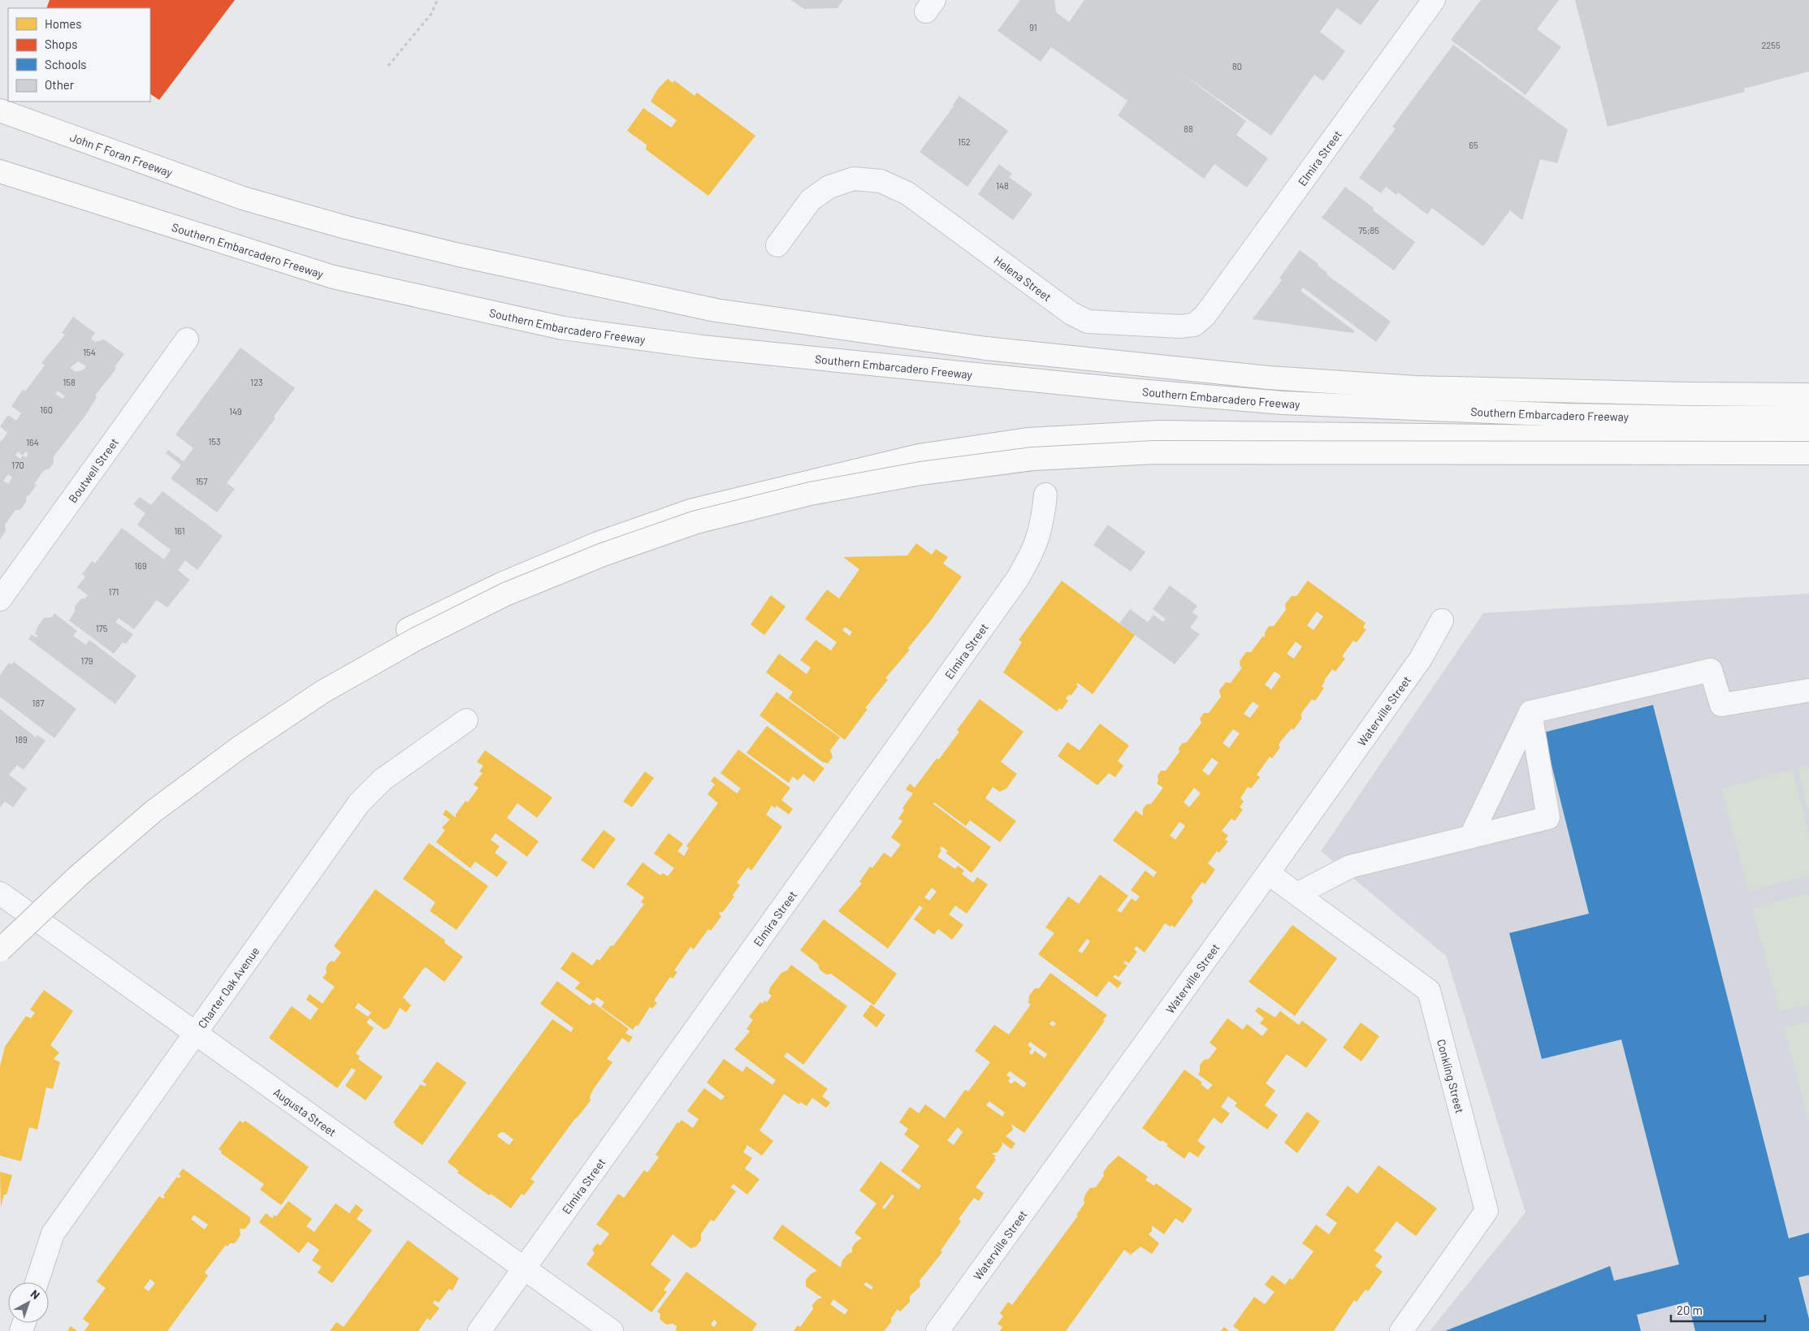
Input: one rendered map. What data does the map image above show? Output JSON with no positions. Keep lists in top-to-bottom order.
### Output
{
  "streets": {
    "highway": ["John F Foran Freeway", "Southern Embarcadero Freeway"],
    "street": [
      "Elmira Street",
      "Helena Street",
      "Boutwell Street",
      "Waterville Street",
      "Charter Oak Avenue",
      "Conkling Street",
      "Augusta Street"
    ]
  },
  "crossings": [
    ["John F Foran Freeway", "Southern Embarcadero Freeway"],
    ["Elmira Street", "Helena Street"],
    ["Elmira Street", "Augusta Street"],
    ["Waterville Street", "Conkling Street"],
    ["Charter Oak Avenue", "Augusta Street"]
  ],
  "house_numbers": [
    "91",
    "2255",
    "80",
    "88",
    "152",
    "65",
    "148",
    "75;85",
    "154",
    "158",
    "123",
    "160",
    "149",
    "153",
    "164",
    "170",
    "157",
    "161",
    "169",
    "171",
    "175",
    "179",
    "187",
    "189"
  ],
  "legend": [
    "Homes",
    "Shops",
    "Schools",
    "Other"
  ],
  "scale_bar": "20 m",
  "north": "top right"
}
